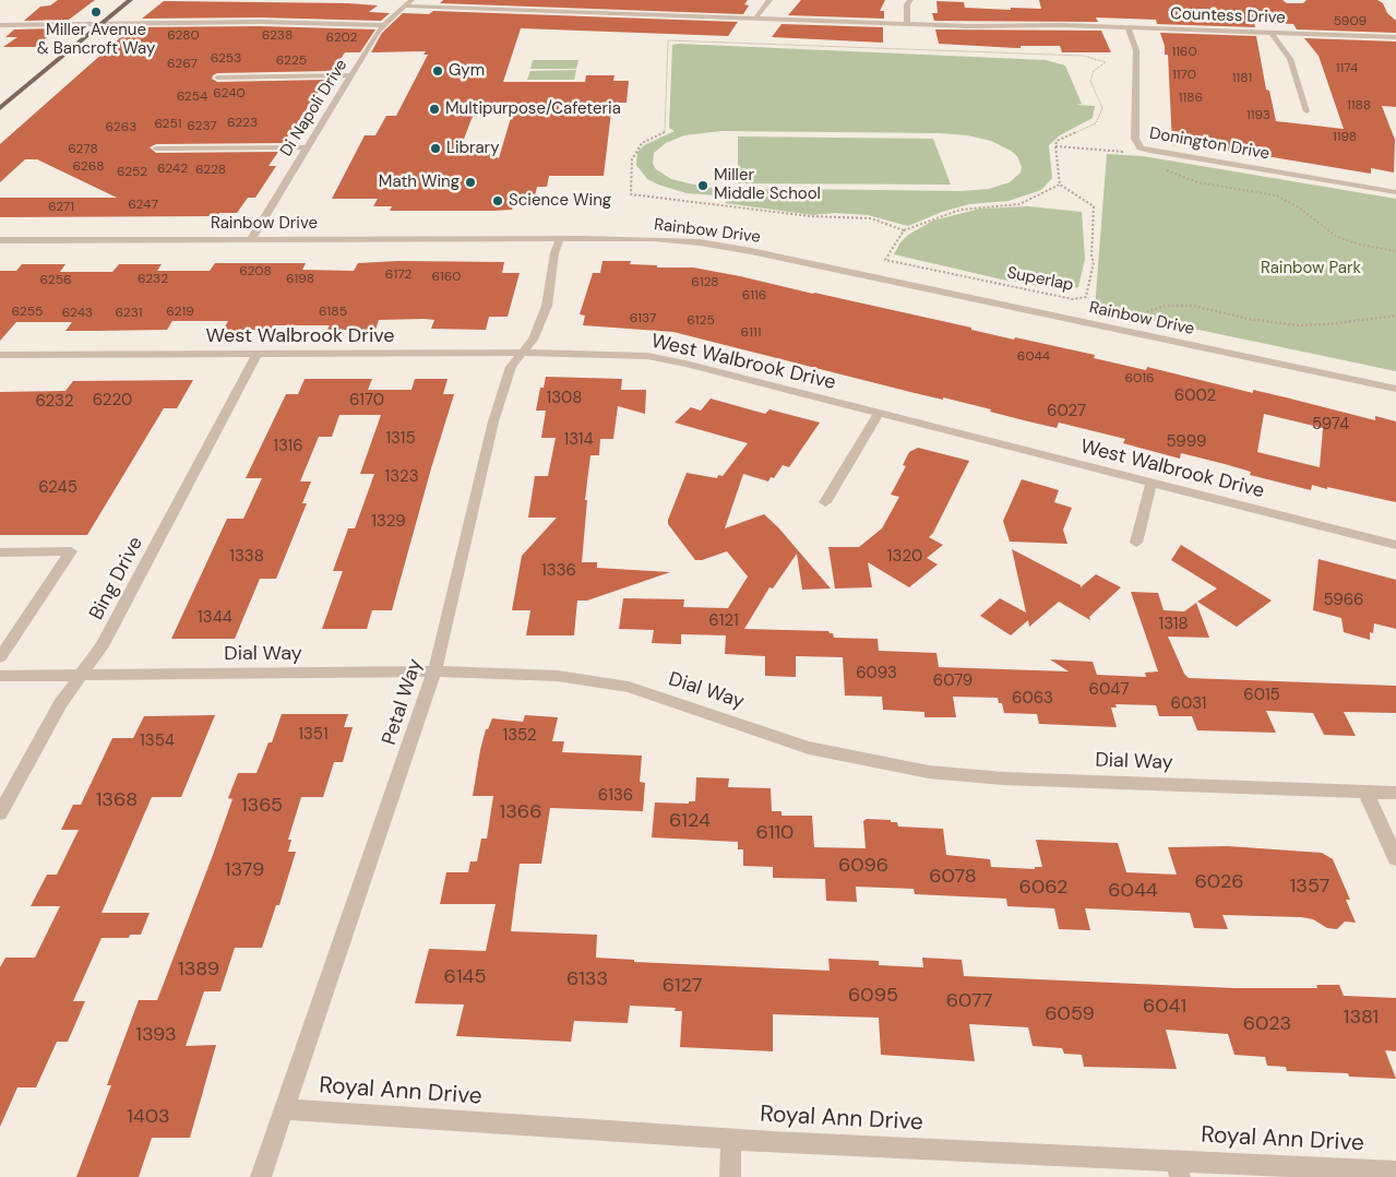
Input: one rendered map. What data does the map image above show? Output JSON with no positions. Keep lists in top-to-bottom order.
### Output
{
  "streets": {
    "street": [
      "Countess Drive",
      "Di Napoli Drive",
      "Donington Drive",
      "Rainbow Drive",
      "West Walbrook Drive",
      "Bing Drive",
      "Dial Way",
      "Petal Way",
      "Royal Ann Drive"
    ],
    "path": ["Superlap"]
  },
  "crossings": [
    ["Countess Drive", "Di Napoli Drive"],
    ["Countess Drive", "Donington Drive"],
    ["Di Napoli Drive", "Rainbow Drive"],
    ["Rainbow Drive", "Petal Way"],
    ["West Walbrook Drive", "Bing Drive"],
    ["West Walbrook Drive", "Petal Way"],
    ["Bing Drive", "Dial Way"],
    ["Dial Way", "Petal Way"],
    ["Petal Way", "Royal Ann Drive"]
  ],
  "parks": ["Rainbow Park"],
  "places": [
    "Miller Avenue & Bancroft Way",
    "Gym",
    "Multipurpose/Cafeteria",
    "Library",
    "Math Wing",
    "Miller Middle School",
    "Science Wing"
  ],
  "house_numbers": [
    "5909",
    "6280",
    "6238",
    "6202",
    "1160",
    "6253",
    "6225",
    "6267",
    "1174",
    "1170",
    "1181",
    "6240",
    "6254",
    "1186",
    "1188",
    "1193",
    "6223",
    "6251",
    "6237",
    "6263",
    "1198",
    "6278",
    "6268",
    "6242",
    "6228",
    "6252",
    "6247",
    "6271",
    "6208",
    "6172",
    "6160",
    "6232",
    "6198",
    "6256",
    "6128",
    "6116",
    "6255",
    "6219",
    "6185",
    "6243",
    "6231",
    "6137",
    "6125",
    "6111",
    "6044",
    "6016",
    "6002",
    "1308",
    "6220",
    "6170",
    "6232",
    "6027",
    "5974",
    "1315",
    "1314",
    "5999",
    "1316",
    "1323",
    "6245",
    "1329",
    "1338",
    "1320",
    "1336",
    "5966",
    "1344",
    "6121",
    "1318",
    "6093",
    "6079",
    "6047",
    "6015",
    "6063",
    "6031",
    "1351",
    "1352",
    "1354",
    "6136",
    "1368",
    "1365",
    "1366",
    "6124",
    "6110",
    "6096",
    "1379",
    "6078",
    "6026",
    "1357",
    "6062",
    "6044",
    "1389",
    "6145",
    "6133",
    "6127",
    "6095",
    "6077",
    "6041",
    "6059",
    "1381",
    "6023",
    "1393",
    "1403"
  ]
}
